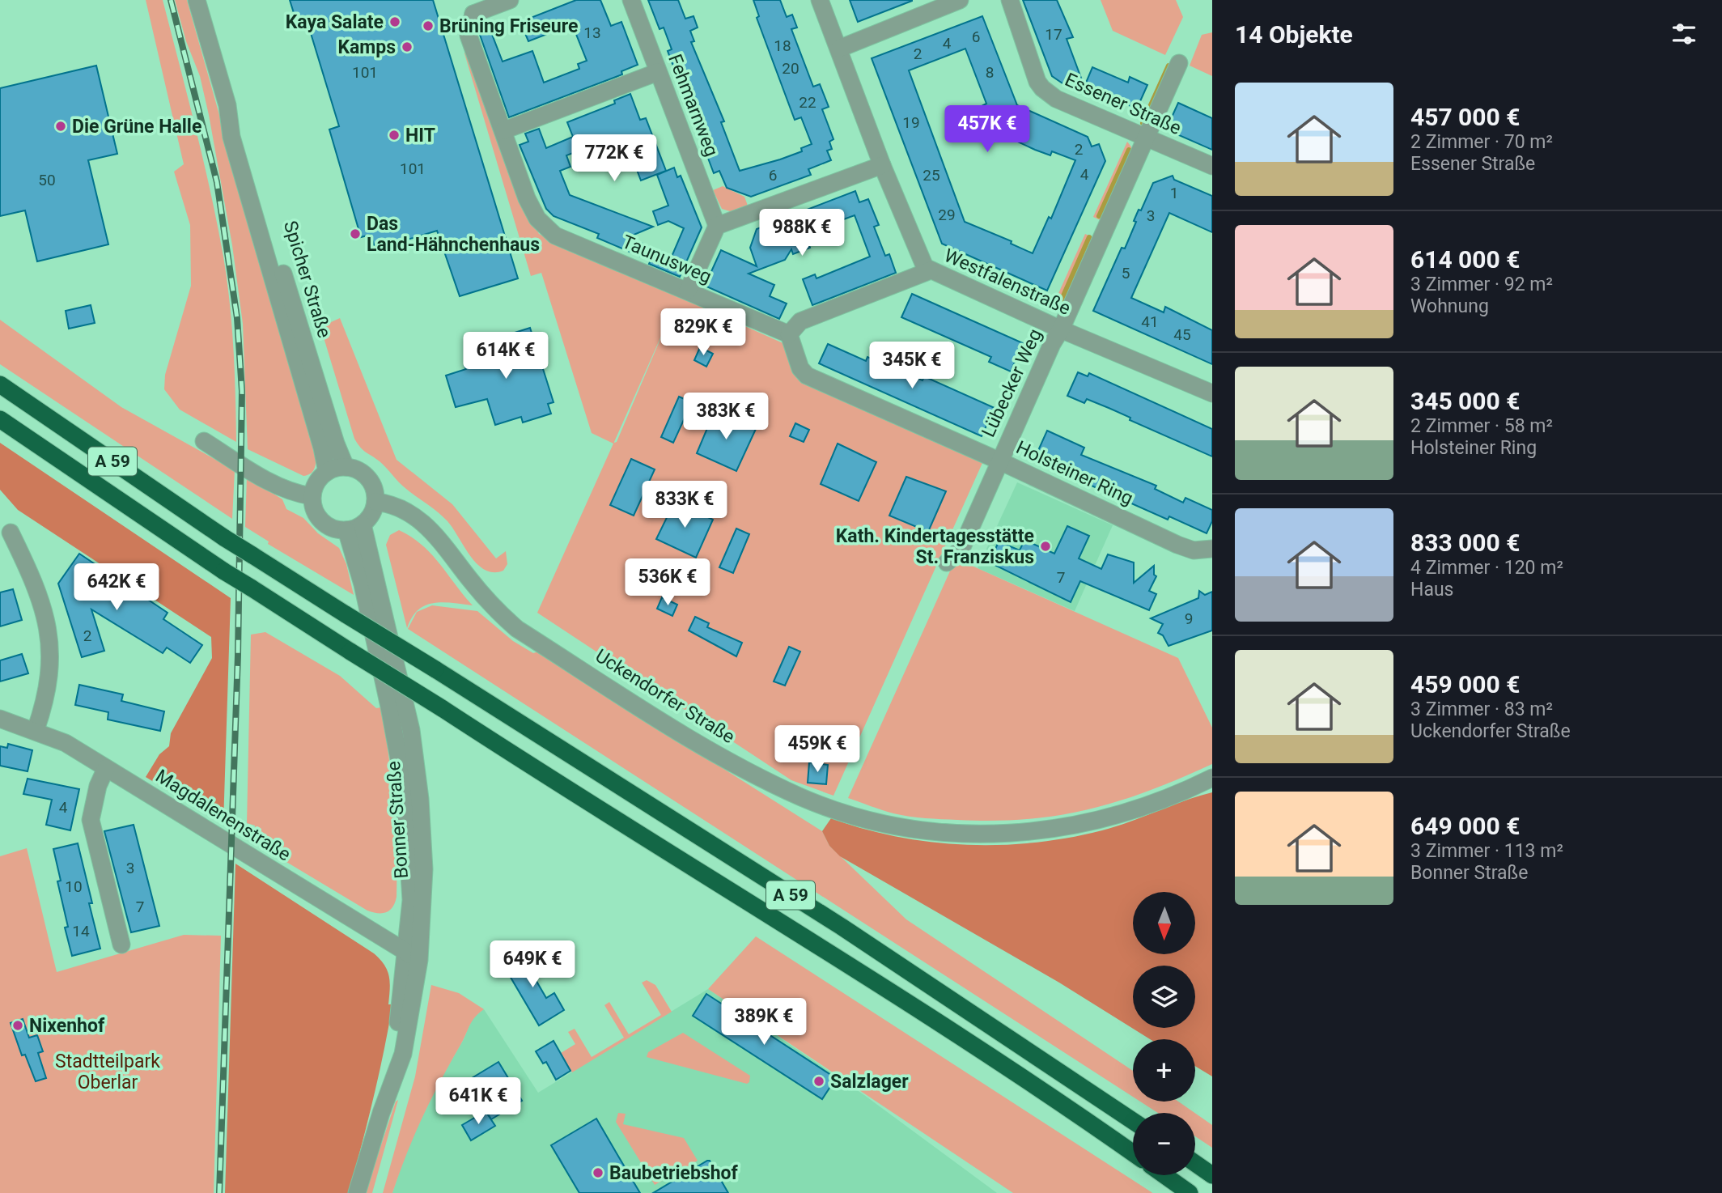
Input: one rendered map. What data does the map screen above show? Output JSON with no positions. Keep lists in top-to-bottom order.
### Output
{
  "streets": {
    "highway": ["A 59"],
    "street": [
      "Essener Straße",
      "Fehmarnweg",
      "Taunusweg",
      "Spicher Straße",
      "Westfalenstraße",
      "Lübecker Weg",
      "Holsteiner Ring",
      "Uckendorfer Straße",
      "Magdalenenstraße",
      "Bonner Straße"
    ]
  },
  "crossings": [
    ["Essener Straße", "Lübecker Weg"],
    ["Taunusweg", "Holsteiner Ring"],
    ["Spicher Straße", "Uckendorfer Straße"],
    ["Spicher Straße", "Bonner Straße"],
    ["Westfalenstraße", "Lübecker Weg"],
    ["Lübecker Weg", "Holsteiner Ring"],
    ["Uckendorfer Straße", "Bonner Straße"],
    ["Magdalenenstraße", "Bonner Straße"]
  ],
  "parks": ["Stadtteilpark Oberlar"],
  "places": [
    "Kaya Salate",
    "Brüning Friseure",
    "Kamps",
    "Die Grüne Halle",
    "HIT",
    "Das Land-Hähnchenhaus",
    "Kath. Kindertagesstätte St. Franziskus",
    "Nixenhof",
    "Salzlager",
    "Baubetriebshof"
  ],
  "house_numbers": [
    "13",
    "17",
    "6",
    "4",
    "18",
    "2",
    "20",
    "101",
    "8",
    "22",
    "19",
    "2",
    "101",
    "4",
    "6",
    "25",
    "50",
    "1",
    "29",
    "3",
    "5",
    "41",
    "45",
    "7",
    "9",
    "2",
    "4",
    "3",
    "10",
    "7",
    "14"
  ],
  "north": "bottom",
  "page": {
    "heading": "14 Objekte",
    "list": [
      {
        "name": "457 000 €",
        "note": "2 Zimmer · 70 m² · Essener Straße"
      },
      {
        "name": "614 000 €",
        "note": "3 Zimmer · 92 m² · Wohnung"
      },
      {
        "name": "345 000 €",
        "note": "2 Zimmer · 58 m² · Holsteiner Ring"
      },
      {
        "name": "833 000 €",
        "note": "4 Zimmer · 120 m² · Haus"
      },
      {
        "name": "459 000 €",
        "note": "3 Zimmer · 83 m² · Uckendorfer Straße"
      },
      {
        "name": "649 000 €",
        "note": "3 Zimmer · 113 m² · Bonner Straße"
      }
    ],
    "price": [
      "457K €",
      "772K €",
      "988K €",
      "829K €",
      "614K €",
      "345K €",
      "383K €",
      "833K €",
      "536K €",
      "642K €",
      "459K €",
      "649K €",
      "389K €",
      "641K €"
    ],
    "map_buttons": ["+", "−"]
  }
}
